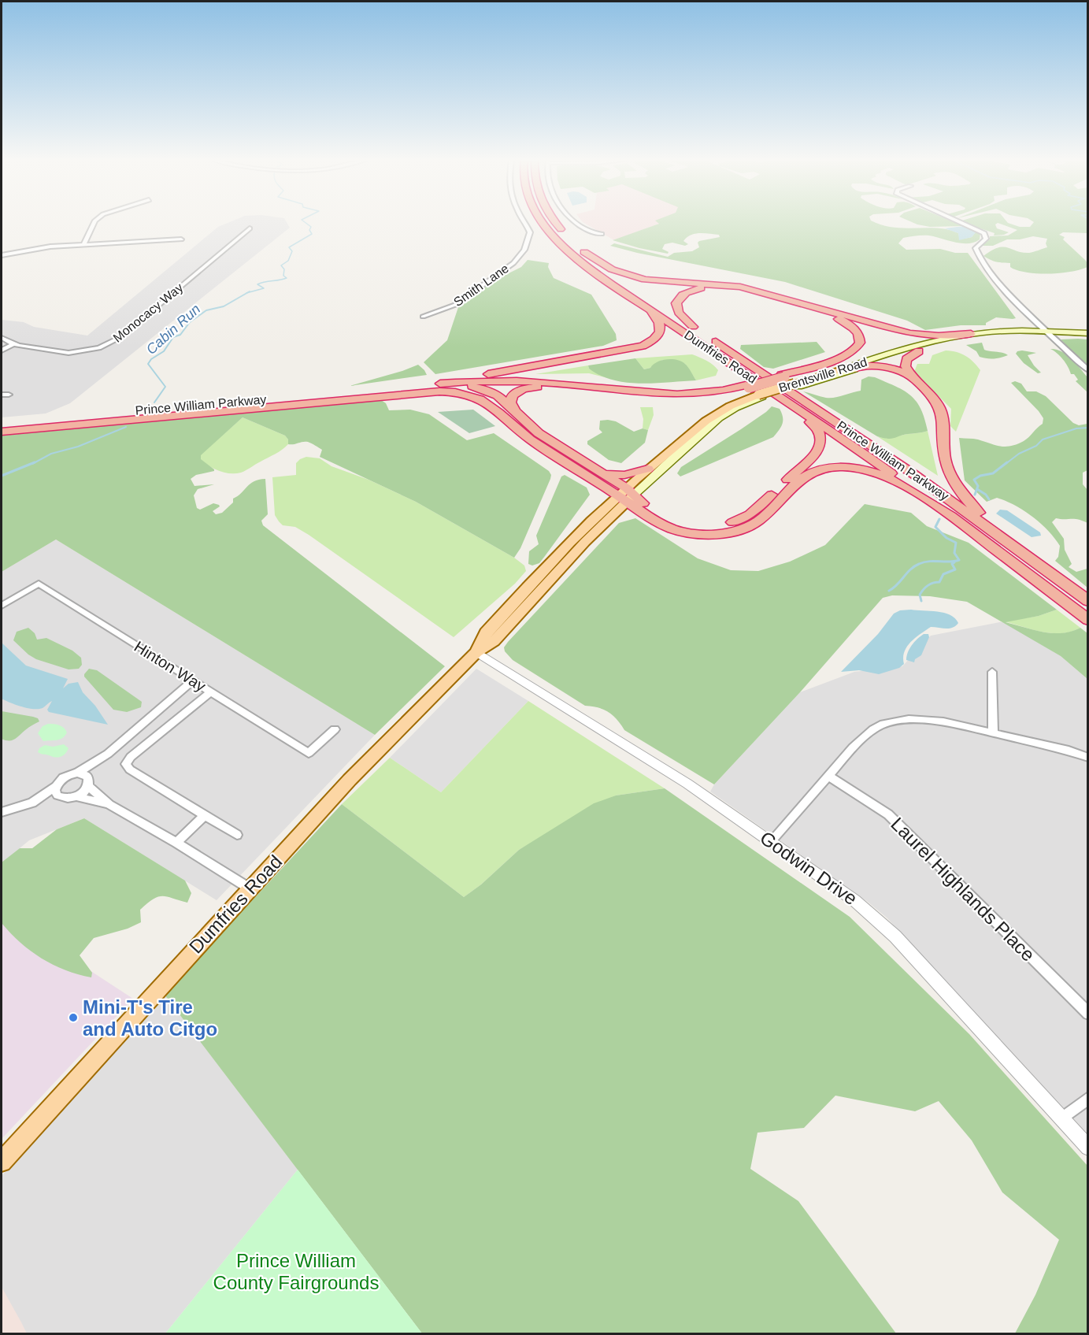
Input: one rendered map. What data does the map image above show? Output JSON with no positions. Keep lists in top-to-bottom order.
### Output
{
  "streets": {
    "highway": ["Dumfries Road", "Prince William Parkway"],
    "main road": ["Brentsville Road"],
    "street": [
      "Smith Lane",
      "Monocacy Way",
      "Hinton Way",
      "Godwin Drive",
      "Laurel Highlands Place"
    ]
  },
  "crossings": [
    ["Dumfries Road", "Brentsville Road"],
    ["Dumfries Road", "Prince William Parkway"],
    ["Dumfries Road", "Godwin Drive"]
  ],
  "water": ["Cabin Run"],
  "parks": ["Prince William County Fairgrounds"],
  "places": ["Mini-T's Tire and Auto Citgo"]
}
